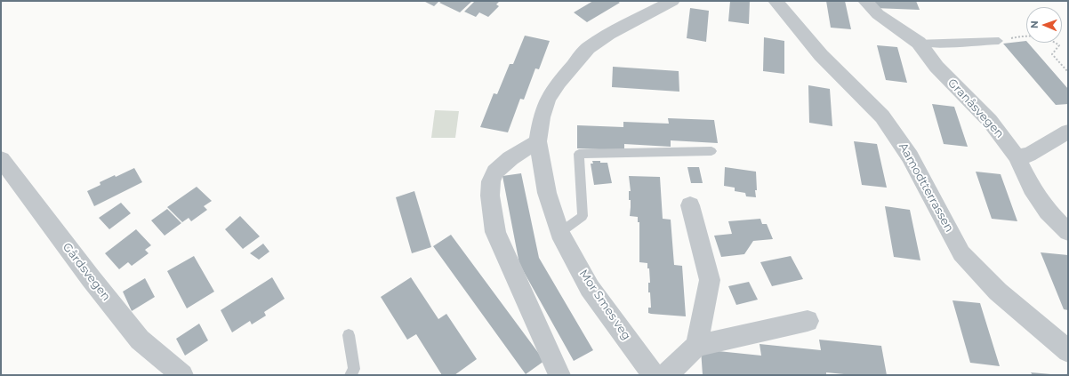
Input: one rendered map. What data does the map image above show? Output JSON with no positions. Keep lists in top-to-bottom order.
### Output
{
  "streets": {
    "street": [
      "Granåsvegen",
      "Aamodtterrassen",
      "Gårdsvegen",
      "Mor Smes veg"
    ]
  },
  "north": "left"
}
